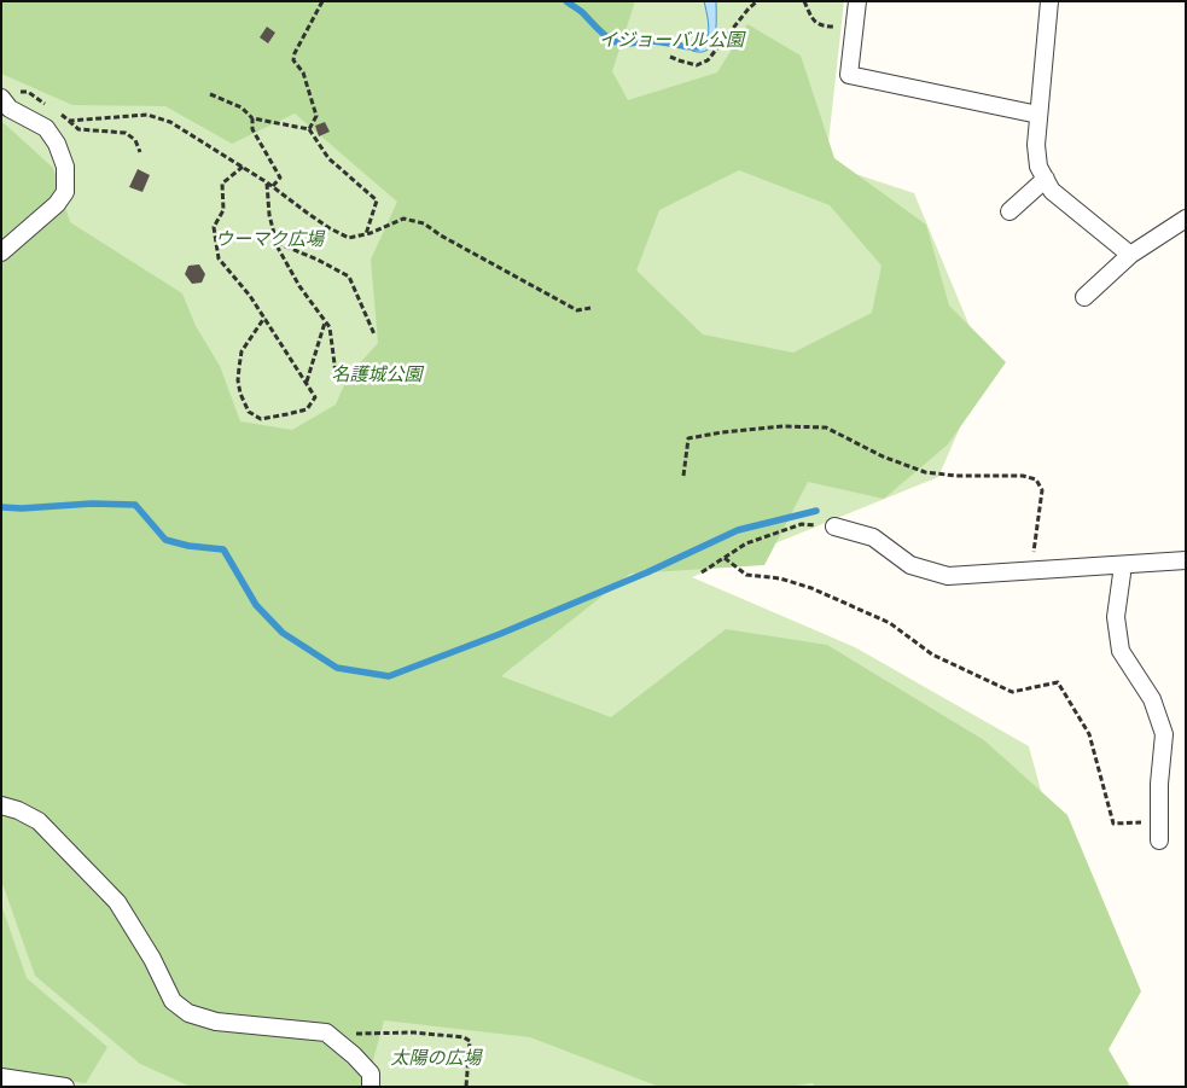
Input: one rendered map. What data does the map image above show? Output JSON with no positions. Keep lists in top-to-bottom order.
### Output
{
  "parks": [
    "イジョーバル公園",
    "ウーマク広場",
    "名護城公園",
    "太陽の広場"
  ]
}
